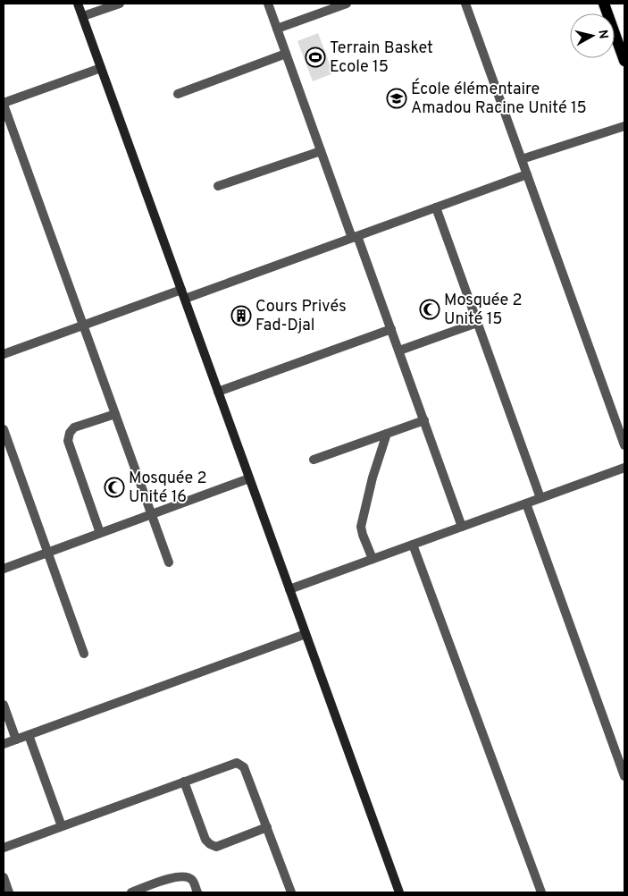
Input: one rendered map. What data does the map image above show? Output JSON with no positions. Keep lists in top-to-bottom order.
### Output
{
  "places": {
    "sports": ["Terrain Basket Ecole 15"],
    "school or university": ["École élémentaire Amadou Racine Unité 15"],
    "mosque": ["Mosquée 2 Unité 15", "Mosquée 2 Unité 16"],
    "building": ["Cours Privés Fad-Djal"]
  },
  "north": "right"
}
